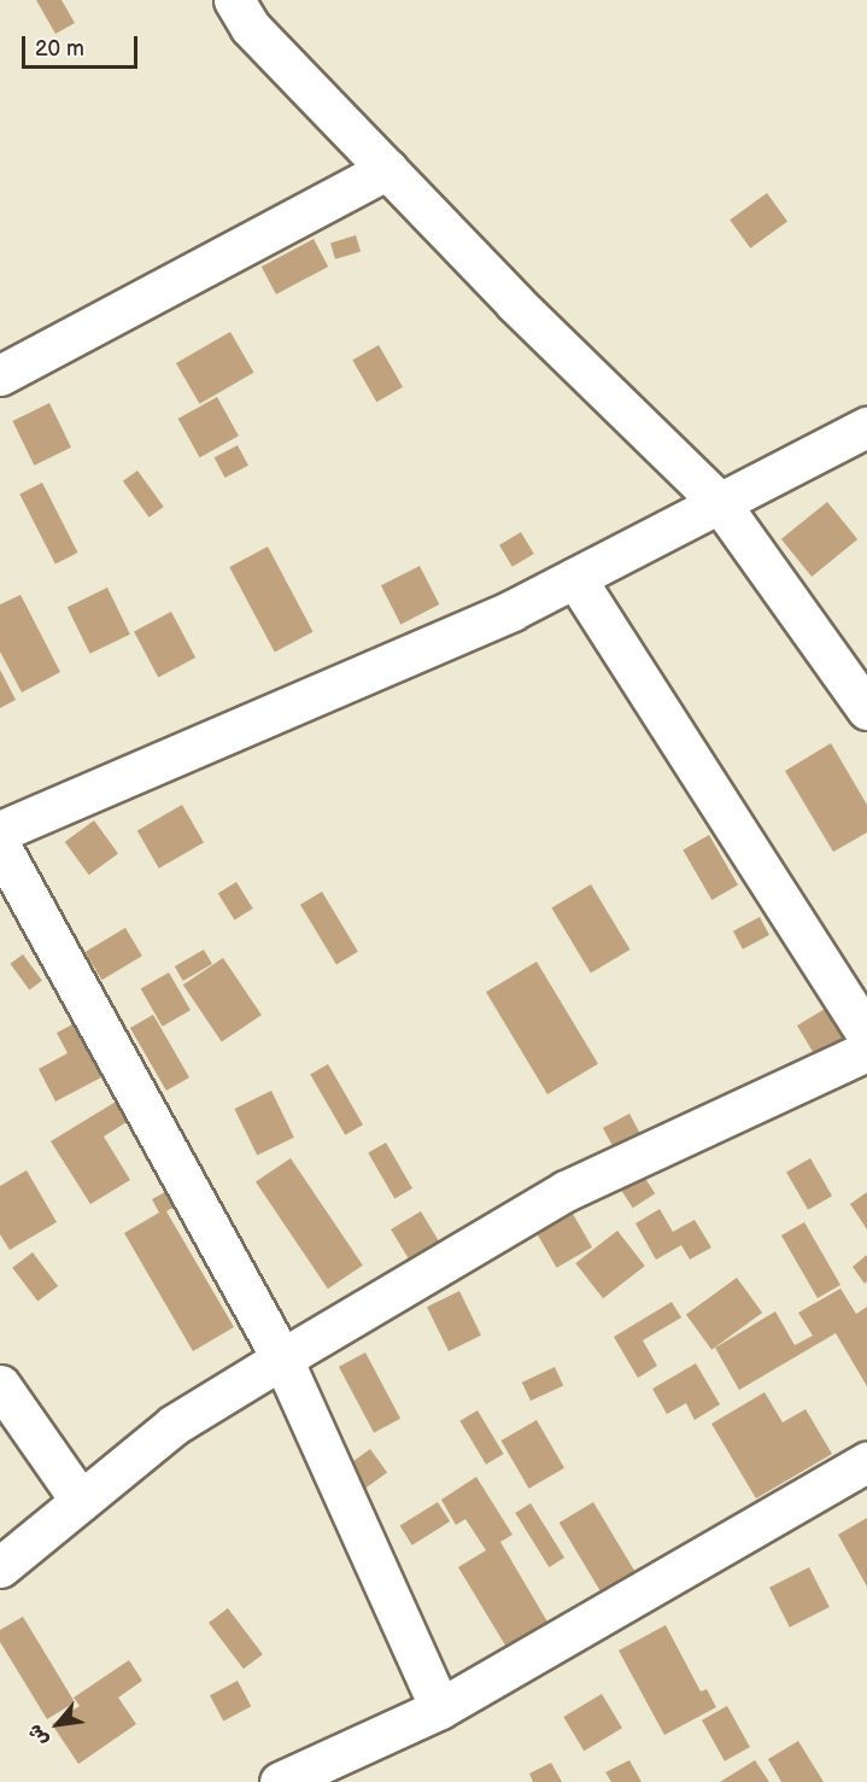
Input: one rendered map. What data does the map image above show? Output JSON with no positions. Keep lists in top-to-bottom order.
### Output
{
  "scale_bar": "20 m",
  "north": "bottom left"
}
